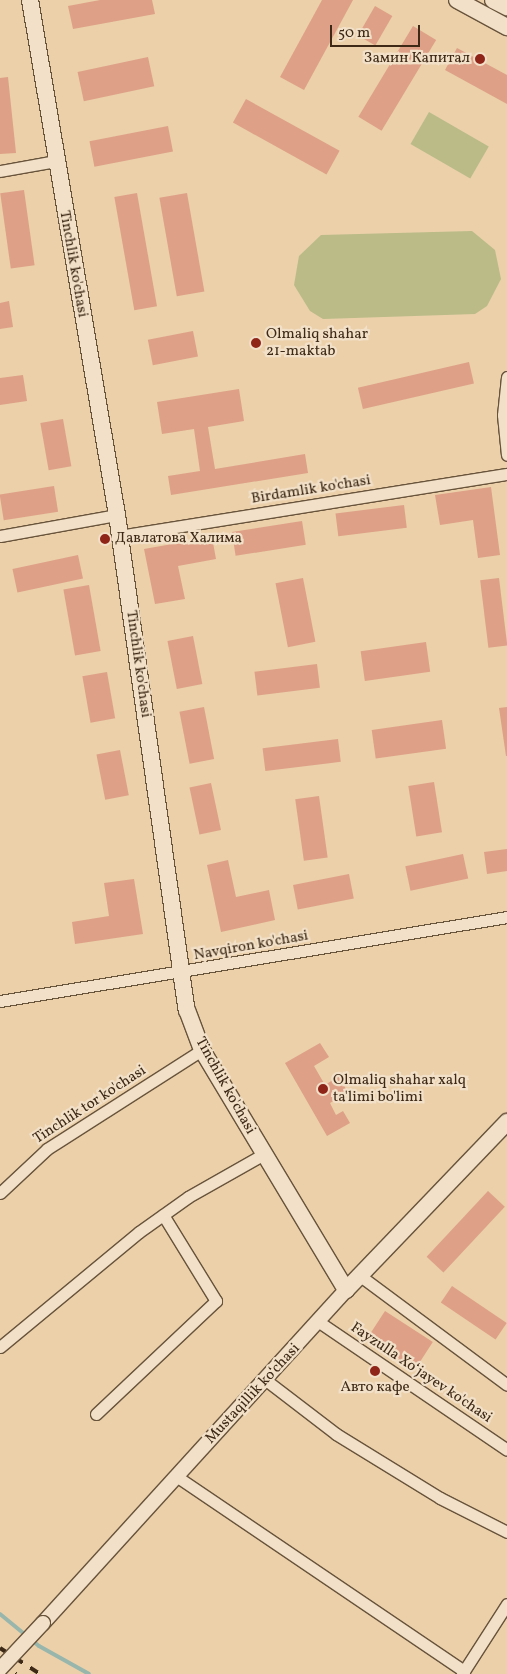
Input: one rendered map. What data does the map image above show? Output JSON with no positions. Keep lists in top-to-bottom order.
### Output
{
  "streets": {
    "main road": ["Tinchlik ko'chasi", "Mustaqillik koʻchasi"],
    "street": [
      "Birdamlik ko'chasi",
      "Navqiron ko'chasi",
      "Tinchlik tor ko'chasi",
      "Fayzulla Xo‘jayev ko'chasi"
    ]
  },
  "crossings": [
    ["Tinchlik ko'chasi", "Birdamlik ko'chasi"],
    ["Tinchlik ko'chasi", "Navqiron ko'chasi"],
    ["Tinchlik ko'chasi", "Tinchlik tor ko'chasi"],
    ["Tinchlik ko'chasi", "Mustaqillik koʻchasi"],
    ["Fayzulla Xo‘jayev ko'chasi", "Mustaqillik koʻchasi"]
  ],
  "places": [
    "Замин Капитал",
    "Olmaliq shahar 21-maktab",
    "Давлатова Халима",
    "Olmaliq shahar xalq ta'limi bo'limi",
    "Авто кафе"
  ],
  "scale_bar": "50 m"
}
